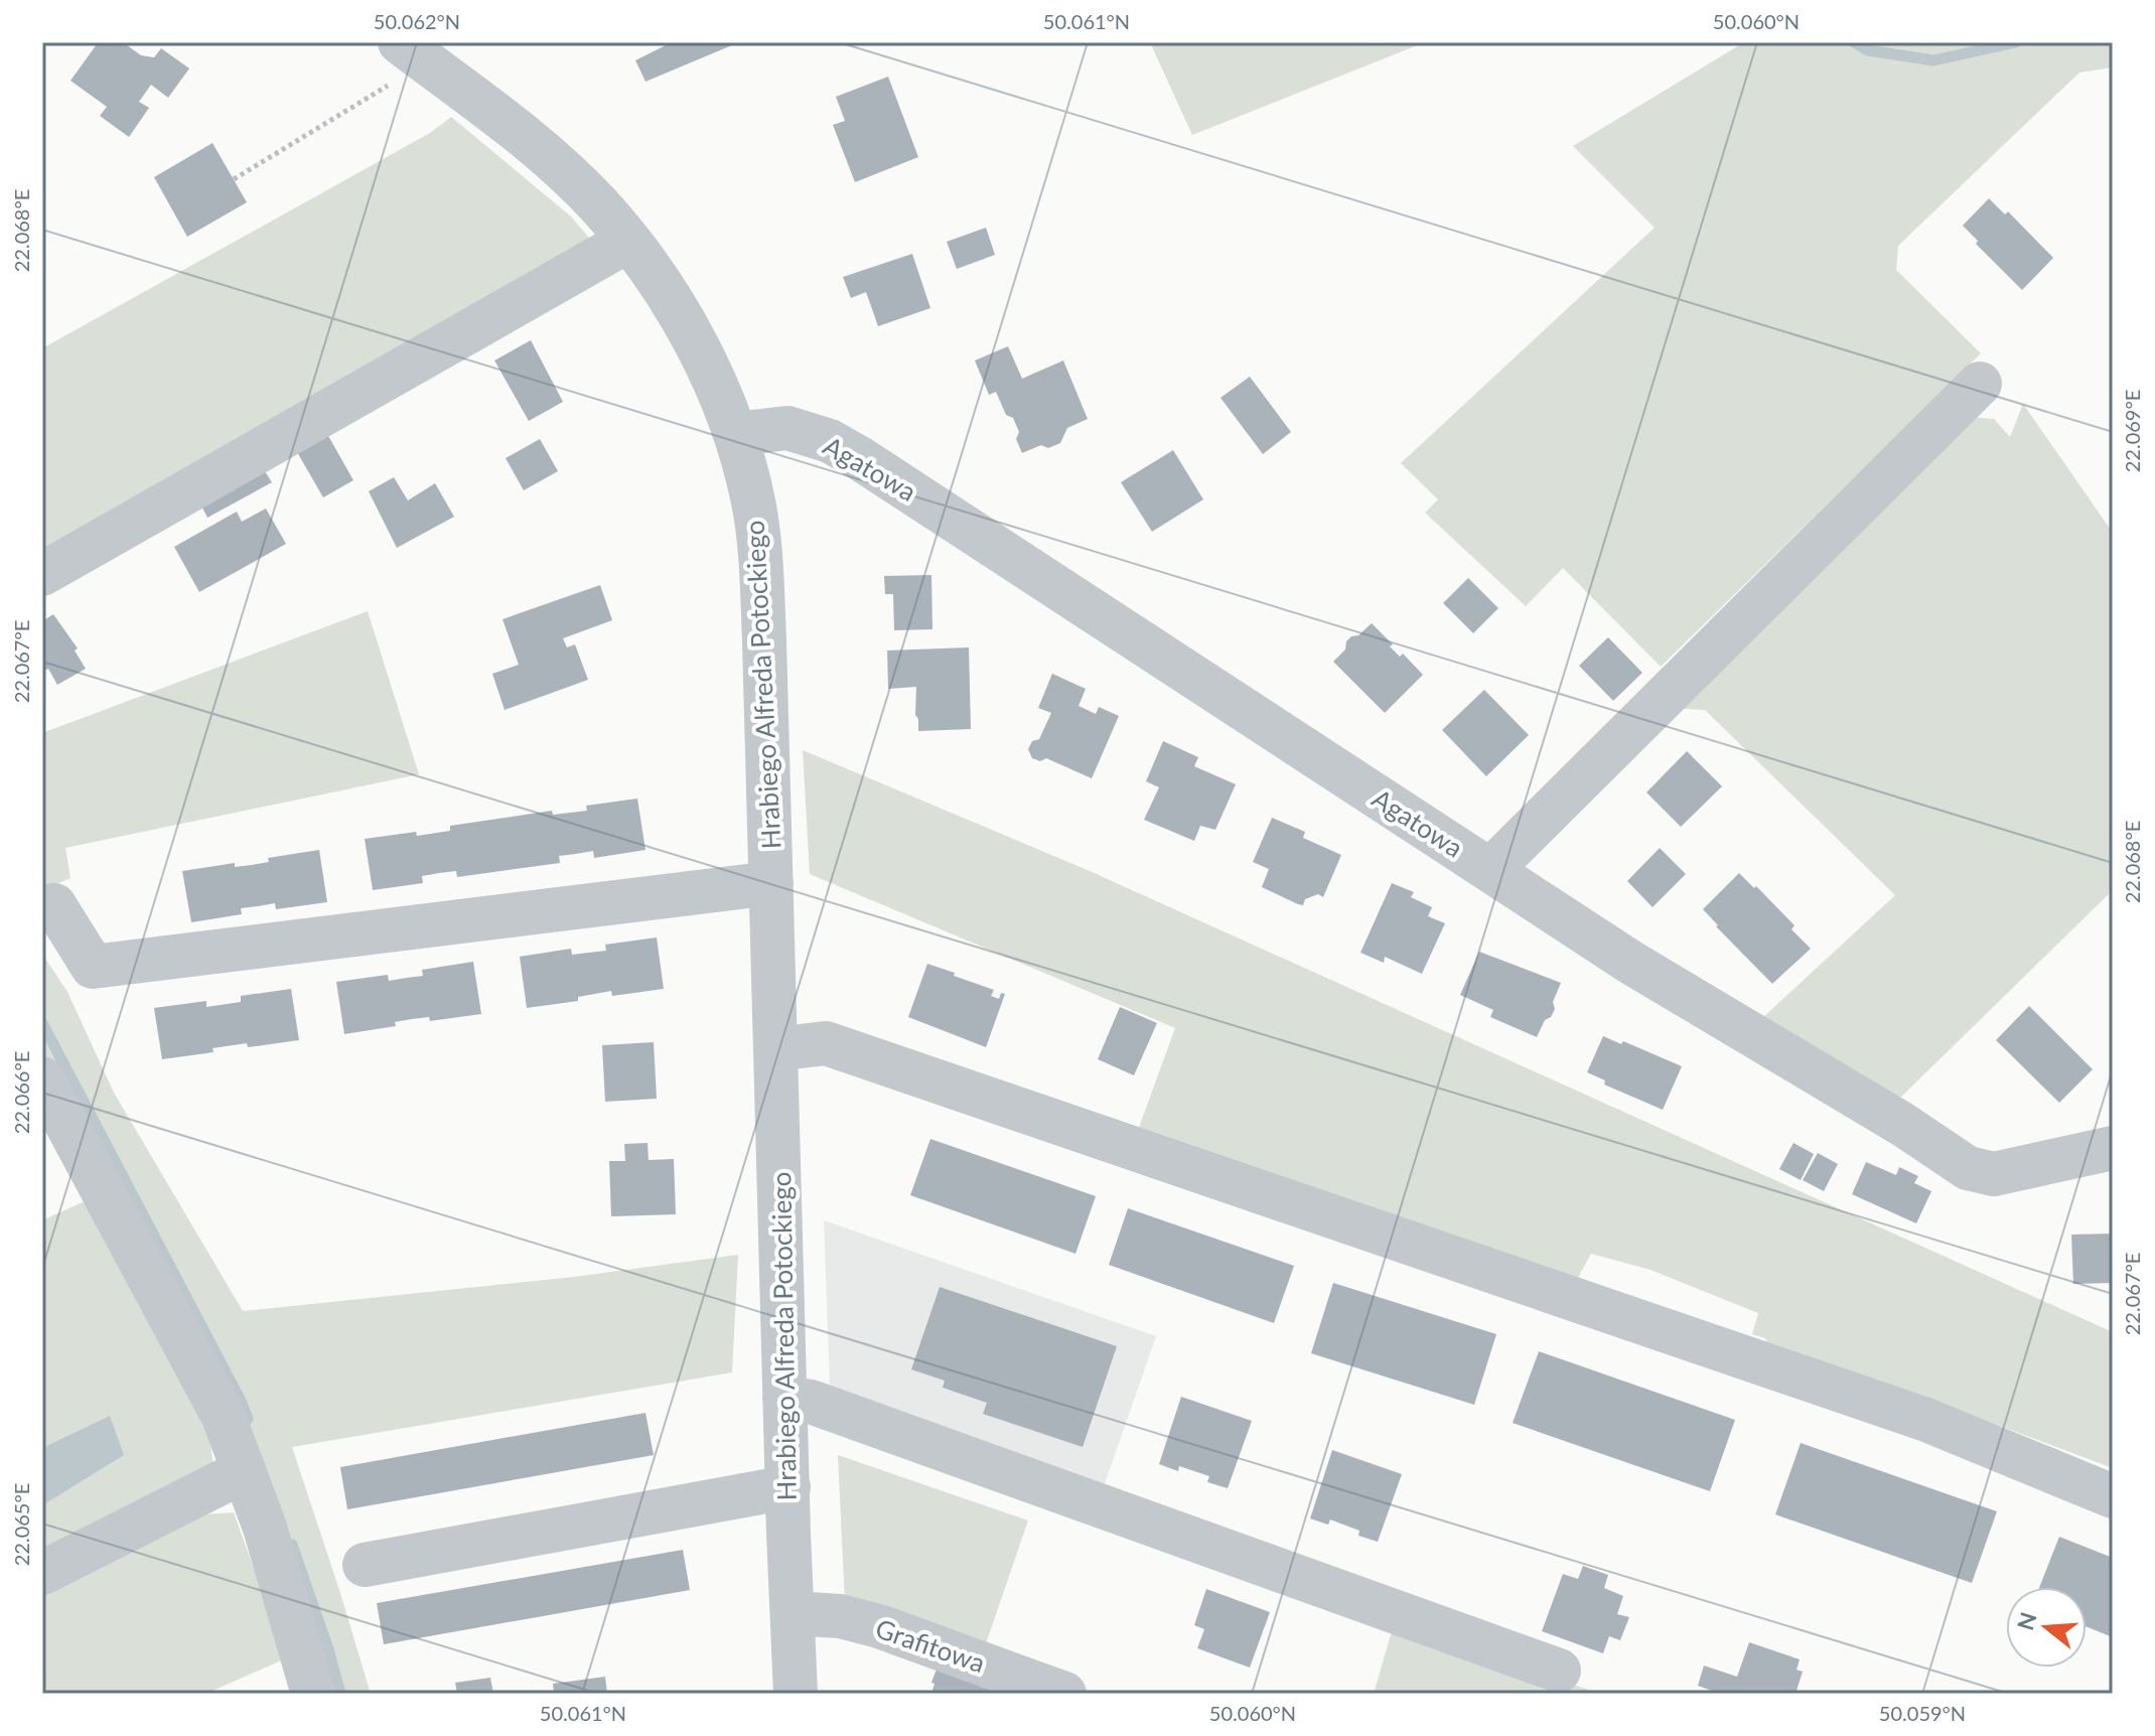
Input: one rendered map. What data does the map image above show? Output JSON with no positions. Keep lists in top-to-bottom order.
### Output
{
  "streets": {
    "street": ["Agatowa", "Hrabiego Alfreda Potockiego", "Grafitowa"]
  },
  "crossings": [
    ["Agatowa", "Hrabiego Alfreda Potockiego"],
    ["Hrabiego Alfreda Potockiego", "Grafitowa"]
  ],
  "north": "left",
  "coordinates": [
    "50.062°N",
    "50.061°N",
    "50.060°N",
    "22.068°E",
    "22.069°E",
    "22.067°E",
    "22.066°E",
    "22.065°E",
    "50.059°N"
  ]
}
